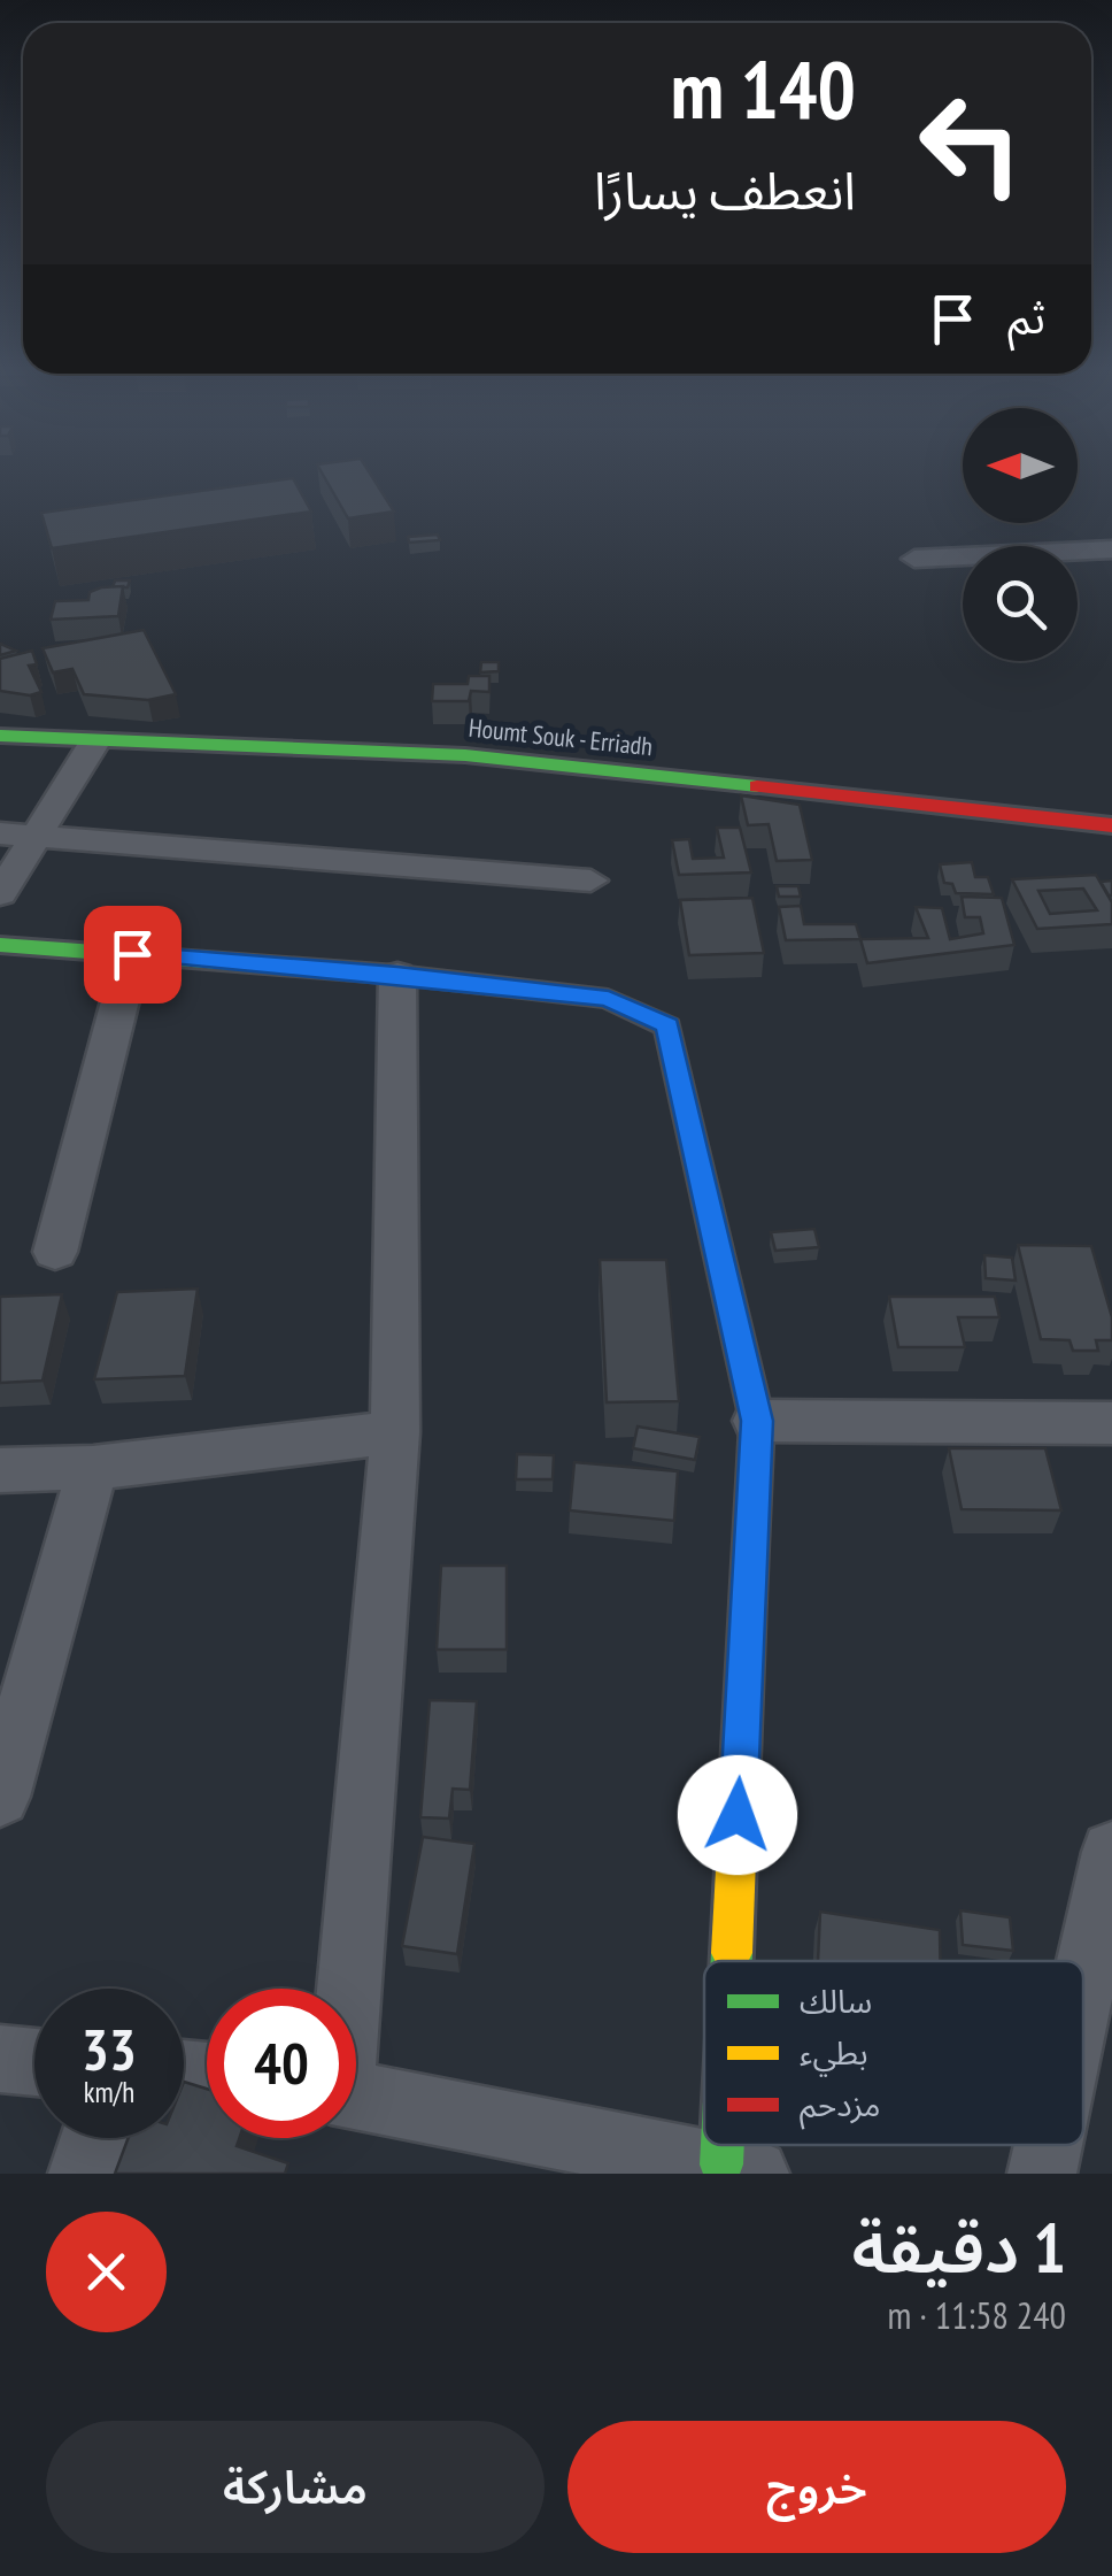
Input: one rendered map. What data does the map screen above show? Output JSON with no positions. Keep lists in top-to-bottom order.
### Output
{
  "streets": {
    "street": ["Houmt Souk - Erriadh"]
  },
  "legend": ["سالك", "بطيء", "مزدحم"],
  "north": "left",
  "page": {
    "turn": ["140 m", "انعطف يسارًا"],
    "then": "ثم",
    "speed": "33 km/h",
    "limit": "40",
    "heading": ["1 دقيقة", "240 m · 11:58"],
    "buttons": ["خروج", "مشاركة"]
  }
}
